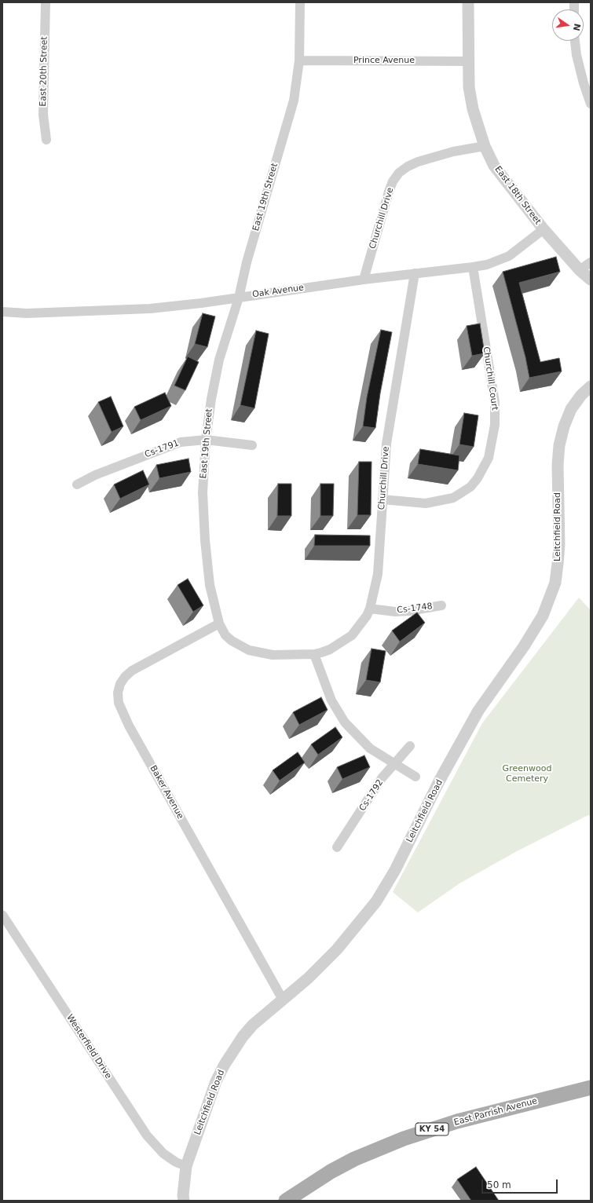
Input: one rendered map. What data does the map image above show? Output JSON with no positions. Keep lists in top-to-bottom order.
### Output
{
  "streets": {
    "main road": ["East Parrish Avenue", "KY 54"],
    "street": [
      "Prince Avenue",
      "East 20th Street",
      "East 18th Street",
      "East 19th Street",
      "Churchill Drive",
      "Oak Avenue",
      "Churchill Court",
      "Cs-1791",
      "Leitchfield Road",
      "Cs-1748",
      "Baker Avenue",
      "Cs-1792",
      "Westerfield Drive"
    ]
  },
  "crossings": [
    ["Prince Avenue", "East 18th Street"],
    ["Prince Avenue", "East 19th Street"],
    ["East 18th Street", "Churchill Drive"],
    ["East 18th Street", "Oak Avenue"],
    ["East 19th Street", "Churchill Drive"],
    ["East 19th Street", "Oak Avenue"],
    ["East 19th Street", "Cs-1791"],
    ["East 19th Street", "Baker Avenue"],
    ["Churchill Drive", "Oak Avenue"],
    ["Churchill Drive", "Churchill Court"],
    ["Churchill Drive", "Cs-1748"],
    ["Oak Avenue", "Churchill Court"],
    ["Leitchfield Road", "Baker Avenue"],
    ["Leitchfield Road", "Westerfield Drive"]
  ],
  "parks": ["Greenwood Cemetery"],
  "scale_bar": "50 m",
  "north": "right"
}
